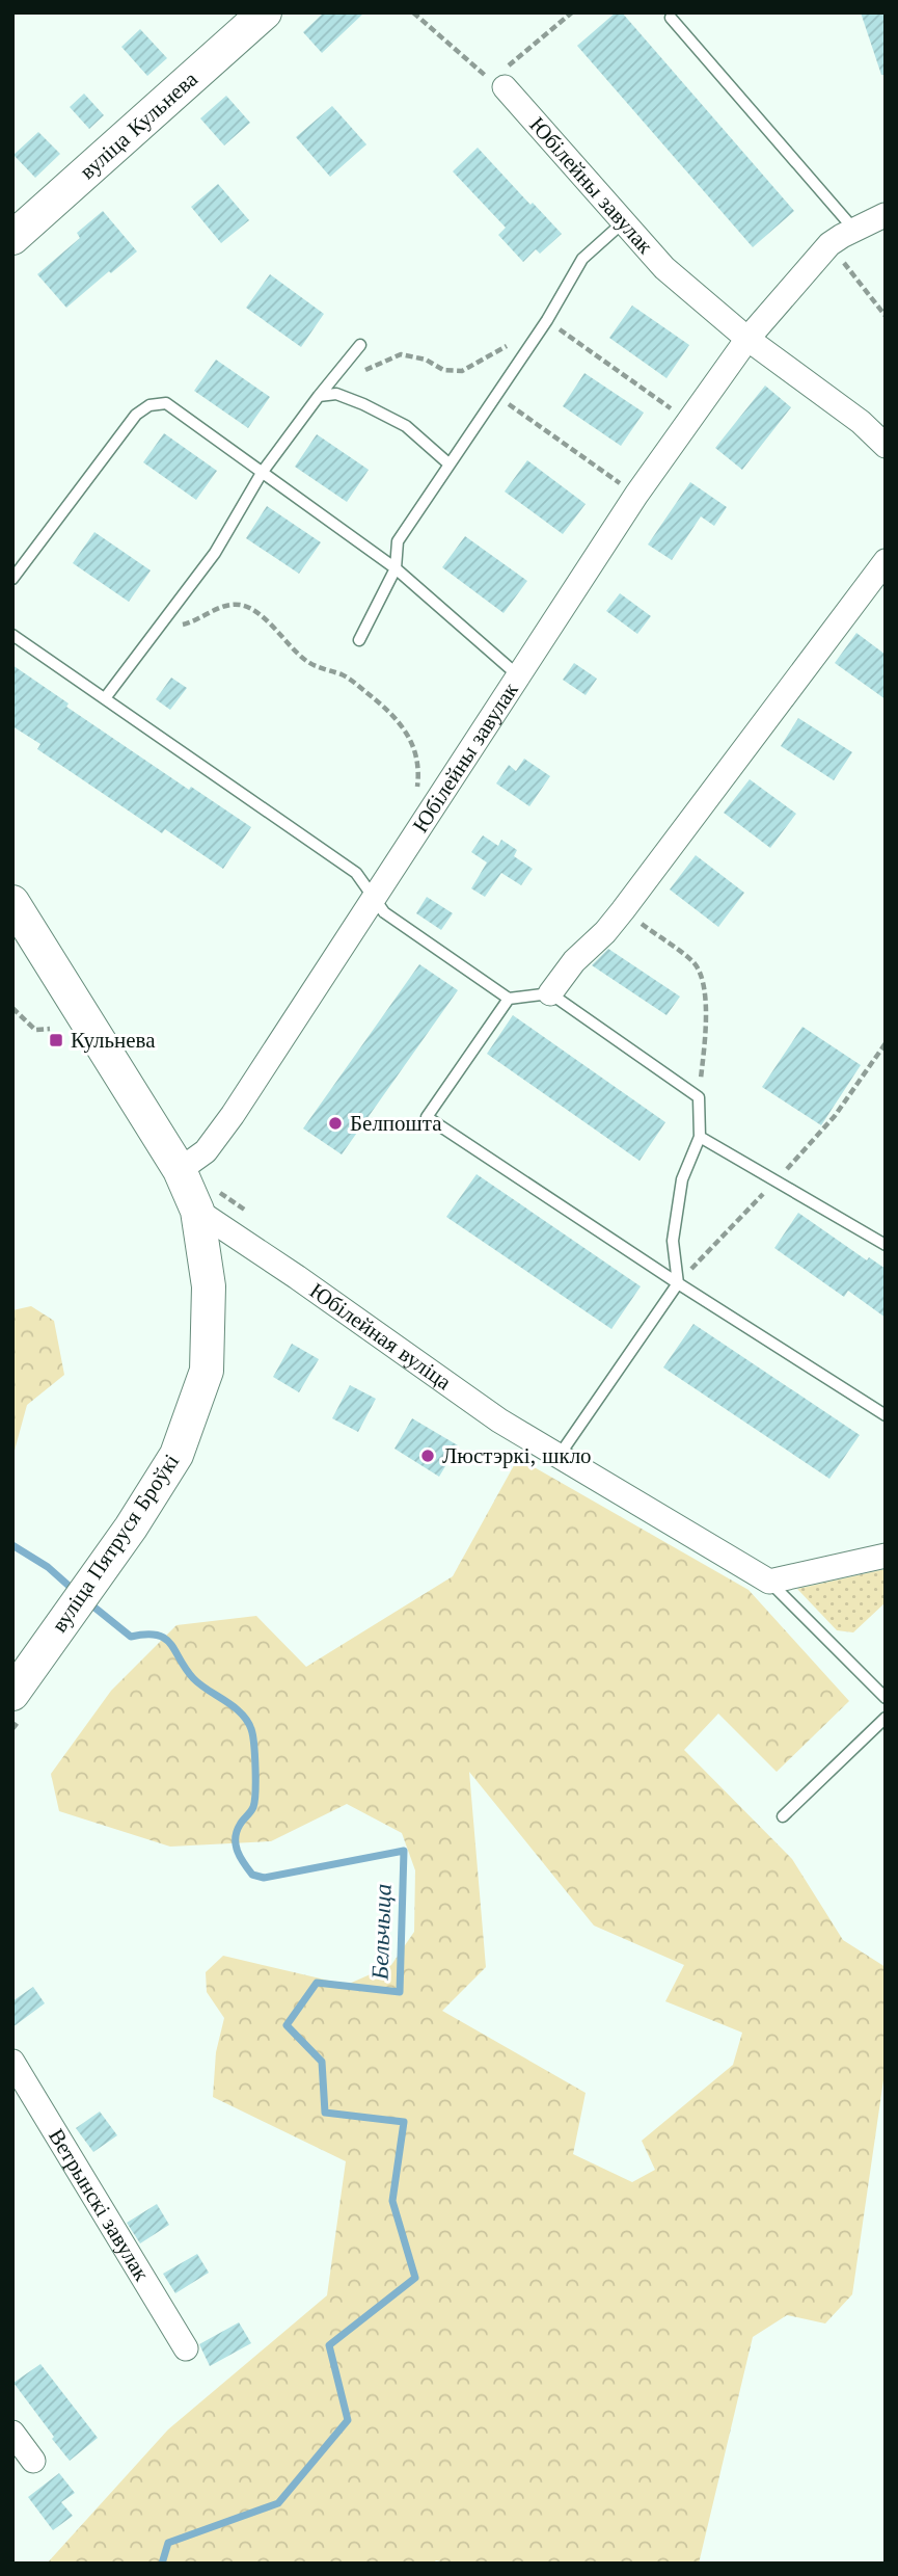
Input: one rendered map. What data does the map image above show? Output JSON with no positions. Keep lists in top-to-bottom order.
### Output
{
  "streets": {
    "main road": ["вуліца Кульнева", "вуліца Пятруся Броўкі"],
    "street": ["Юбілейны завулак", "Юбілейная вуліца", "Ветрынскі завулак"]
  },
  "crossings": [
    ["Юбілейная вуліца", "вуліца Пятруся Броўкі"]
  ],
  "water": ["Бельчыца"],
  "places": {
    "transit": ["Кульнева"],
    "other": ["Белпошта", "Люстэркі, шкло"]
  }
}
